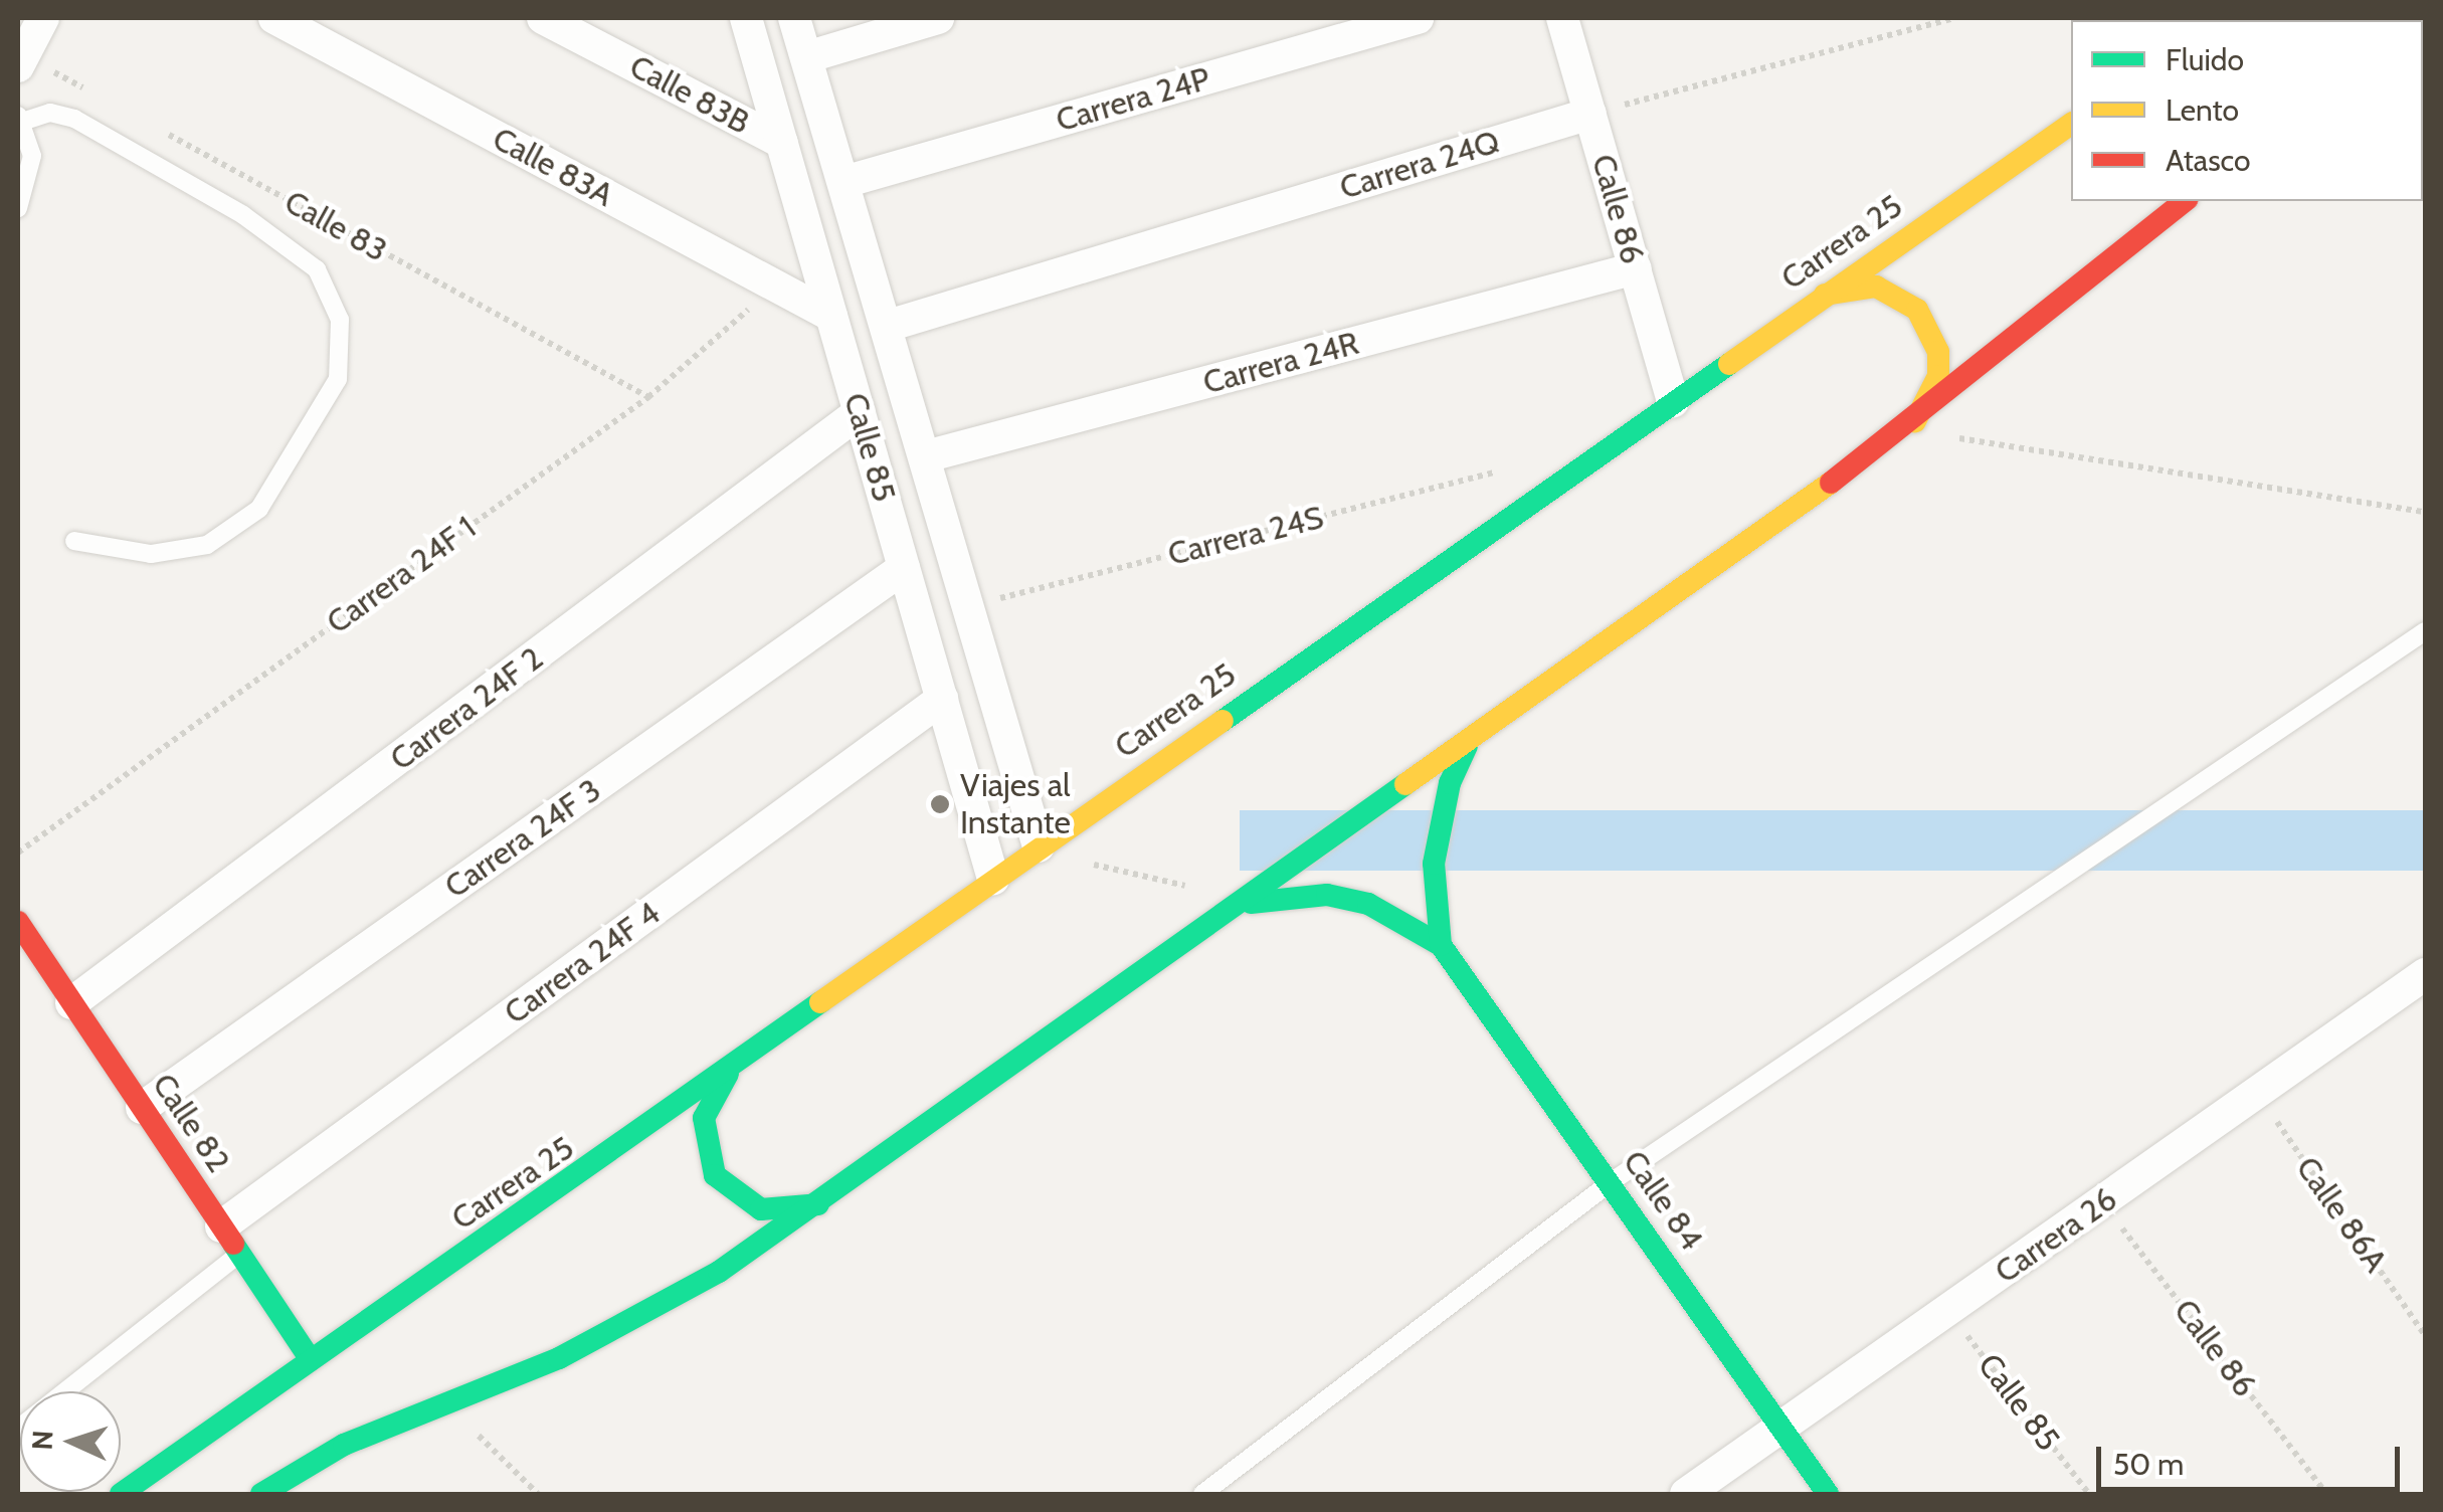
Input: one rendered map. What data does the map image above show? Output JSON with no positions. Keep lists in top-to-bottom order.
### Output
{
  "streets": {
    "main road": ["Carrera 25", "Calle 82", "Calle 84"],
    "street": [
      "Calle 83B",
      "Carrera 24P",
      "Carrera 24Q",
      "Calle 83A",
      "Calle 86",
      "Carrera 24R",
      "Calle 85",
      "Carrera 24F 2",
      "Carrera 24F 3",
      "Carrera 24F 4",
      "Carrera 26"
    ],
    "path": [
      "Calle 83",
      "Carrera 24S",
      "Carrera 24F 1",
      "Calle 86A"
    ]
  },
  "crossings": [
    ["Calle 83B", "Calle 85"],
    ["Carrera 24Q", "Calle 86"],
    ["Calle 83A", "Calle 85"],
    ["Calle 83A", "Carrera 24F 1"],
    ["Calle 86", "Carrera 25"],
    ["Calle 86", "Carrera 24R"],
    ["Calle 86", "Carrera 26"],
    ["Calle 83", "Carrera 24F 1"],
    ["Carrera 25", "Calle 85"],
    ["Carrera 25", "Calle 82"],
    ["Calle 85", "Carrera 24F 2"],
    ["Calle 85", "Carrera 24F 3"],
    ["Calle 85", "Carrera 24F 4"],
    ["Calle 85", "Carrera 26"],
    ["Carrera 24F 2", "Calle 82"],
    ["Carrera 24F 3", "Calle 82"],
    ["Carrera 24F 4", "Calle 82"],
    ["Calle 84", "Carrera 26"],
    ["Calle 86A", "Carrera 26"]
  ],
  "places": ["Viajes al Instante"],
  "legend": ["Fluido", "Lento", "Atasco"],
  "scale_bar": "50 m",
  "north": "left"
}
